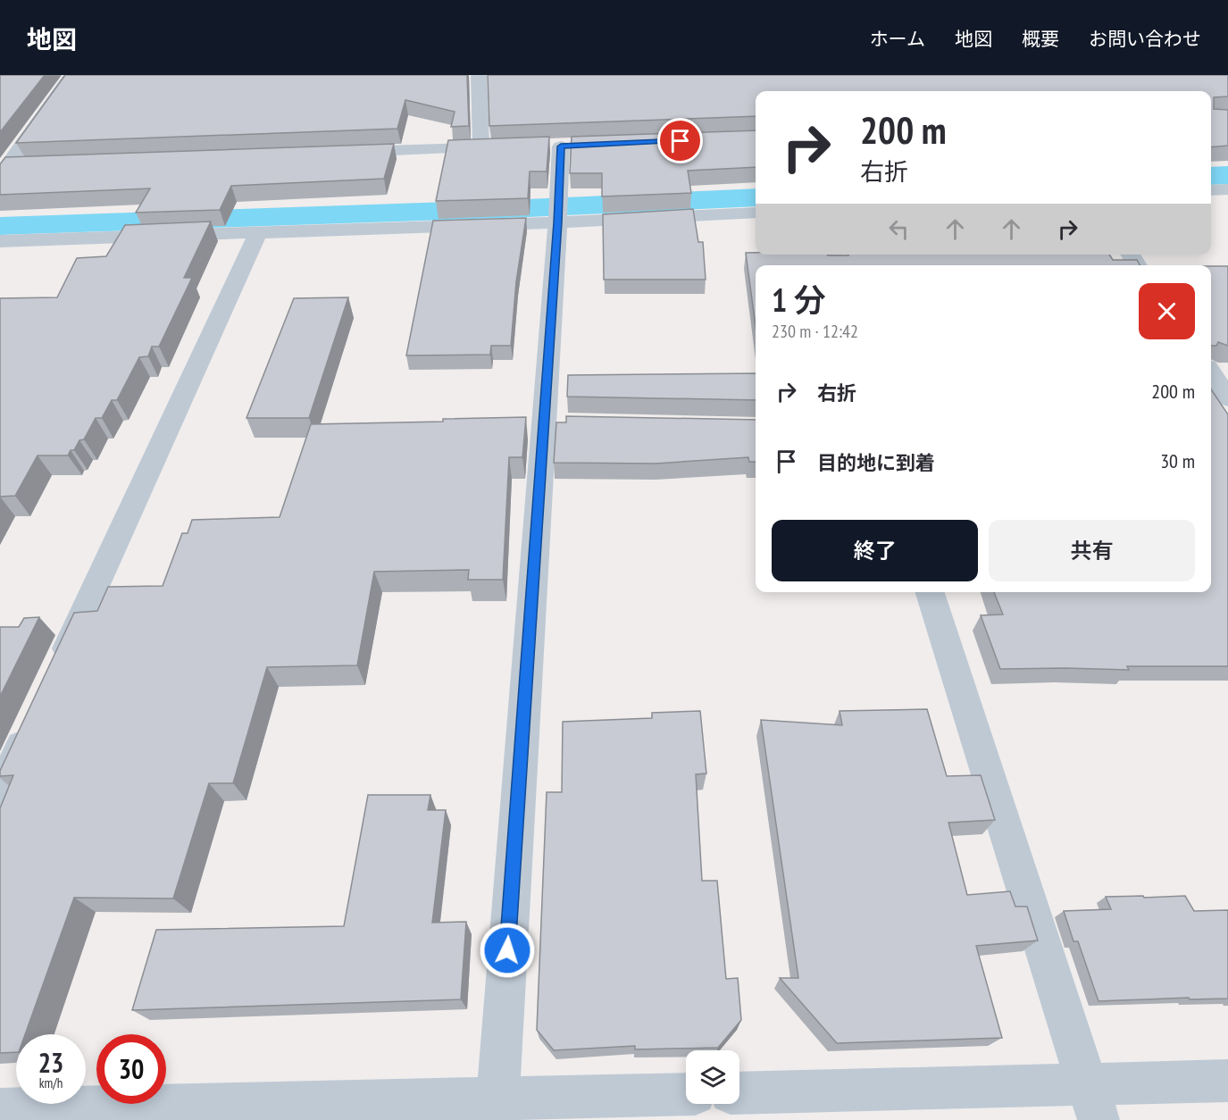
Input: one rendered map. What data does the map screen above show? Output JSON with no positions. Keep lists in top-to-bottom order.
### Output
{
  "page": {
    "header": "地図",
    "nav": [
      "ホーム",
      "地図",
      "概要",
      "お問い合わせ"
    ],
    "turn": ["200 m", "右折"],
    "heading": ["1 分", "230 m · 12:42"],
    "list": [
      {
        "name": "右折",
        "value": "200 m"
      },
      {
        "name": "目的地に到着",
        "value": "30 m"
      }
    ],
    "buttons": ["終了", "共有"],
    "speed": "23 km/h",
    "limit": "30"
  }
}
